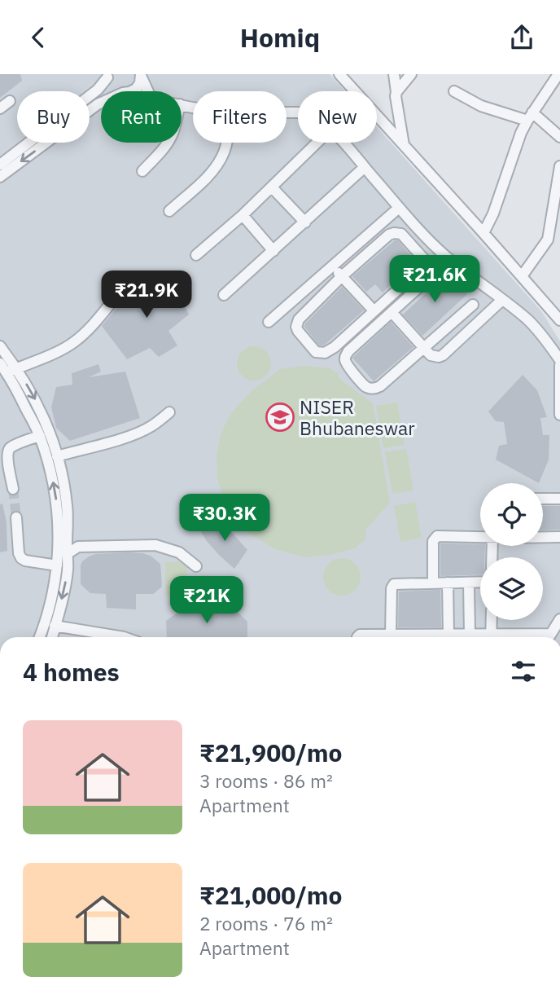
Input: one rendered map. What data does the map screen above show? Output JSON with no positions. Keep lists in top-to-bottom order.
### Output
{
  "places": {
    "school or university": ["NISER Bhubaneswar"]
  },
  "page": {
    "header": "Homiq",
    "chip": [
      "Buy",
      "Rent",
      "Filters",
      "New"
    ],
    "price": [
      "₹21.6K",
      "₹21.9K",
      "₹30.3K",
      "₹21K"
    ],
    "heading": "4 homes",
    "list": [
      {
        "name": "₹21,900/mo",
        "note": "3 rooms · 86 m² · Apartment"
      },
      {
        "name": "₹21,000/mo",
        "note": "2 rooms · 76 m² · Apartment"
      }
    ]
  }
}
